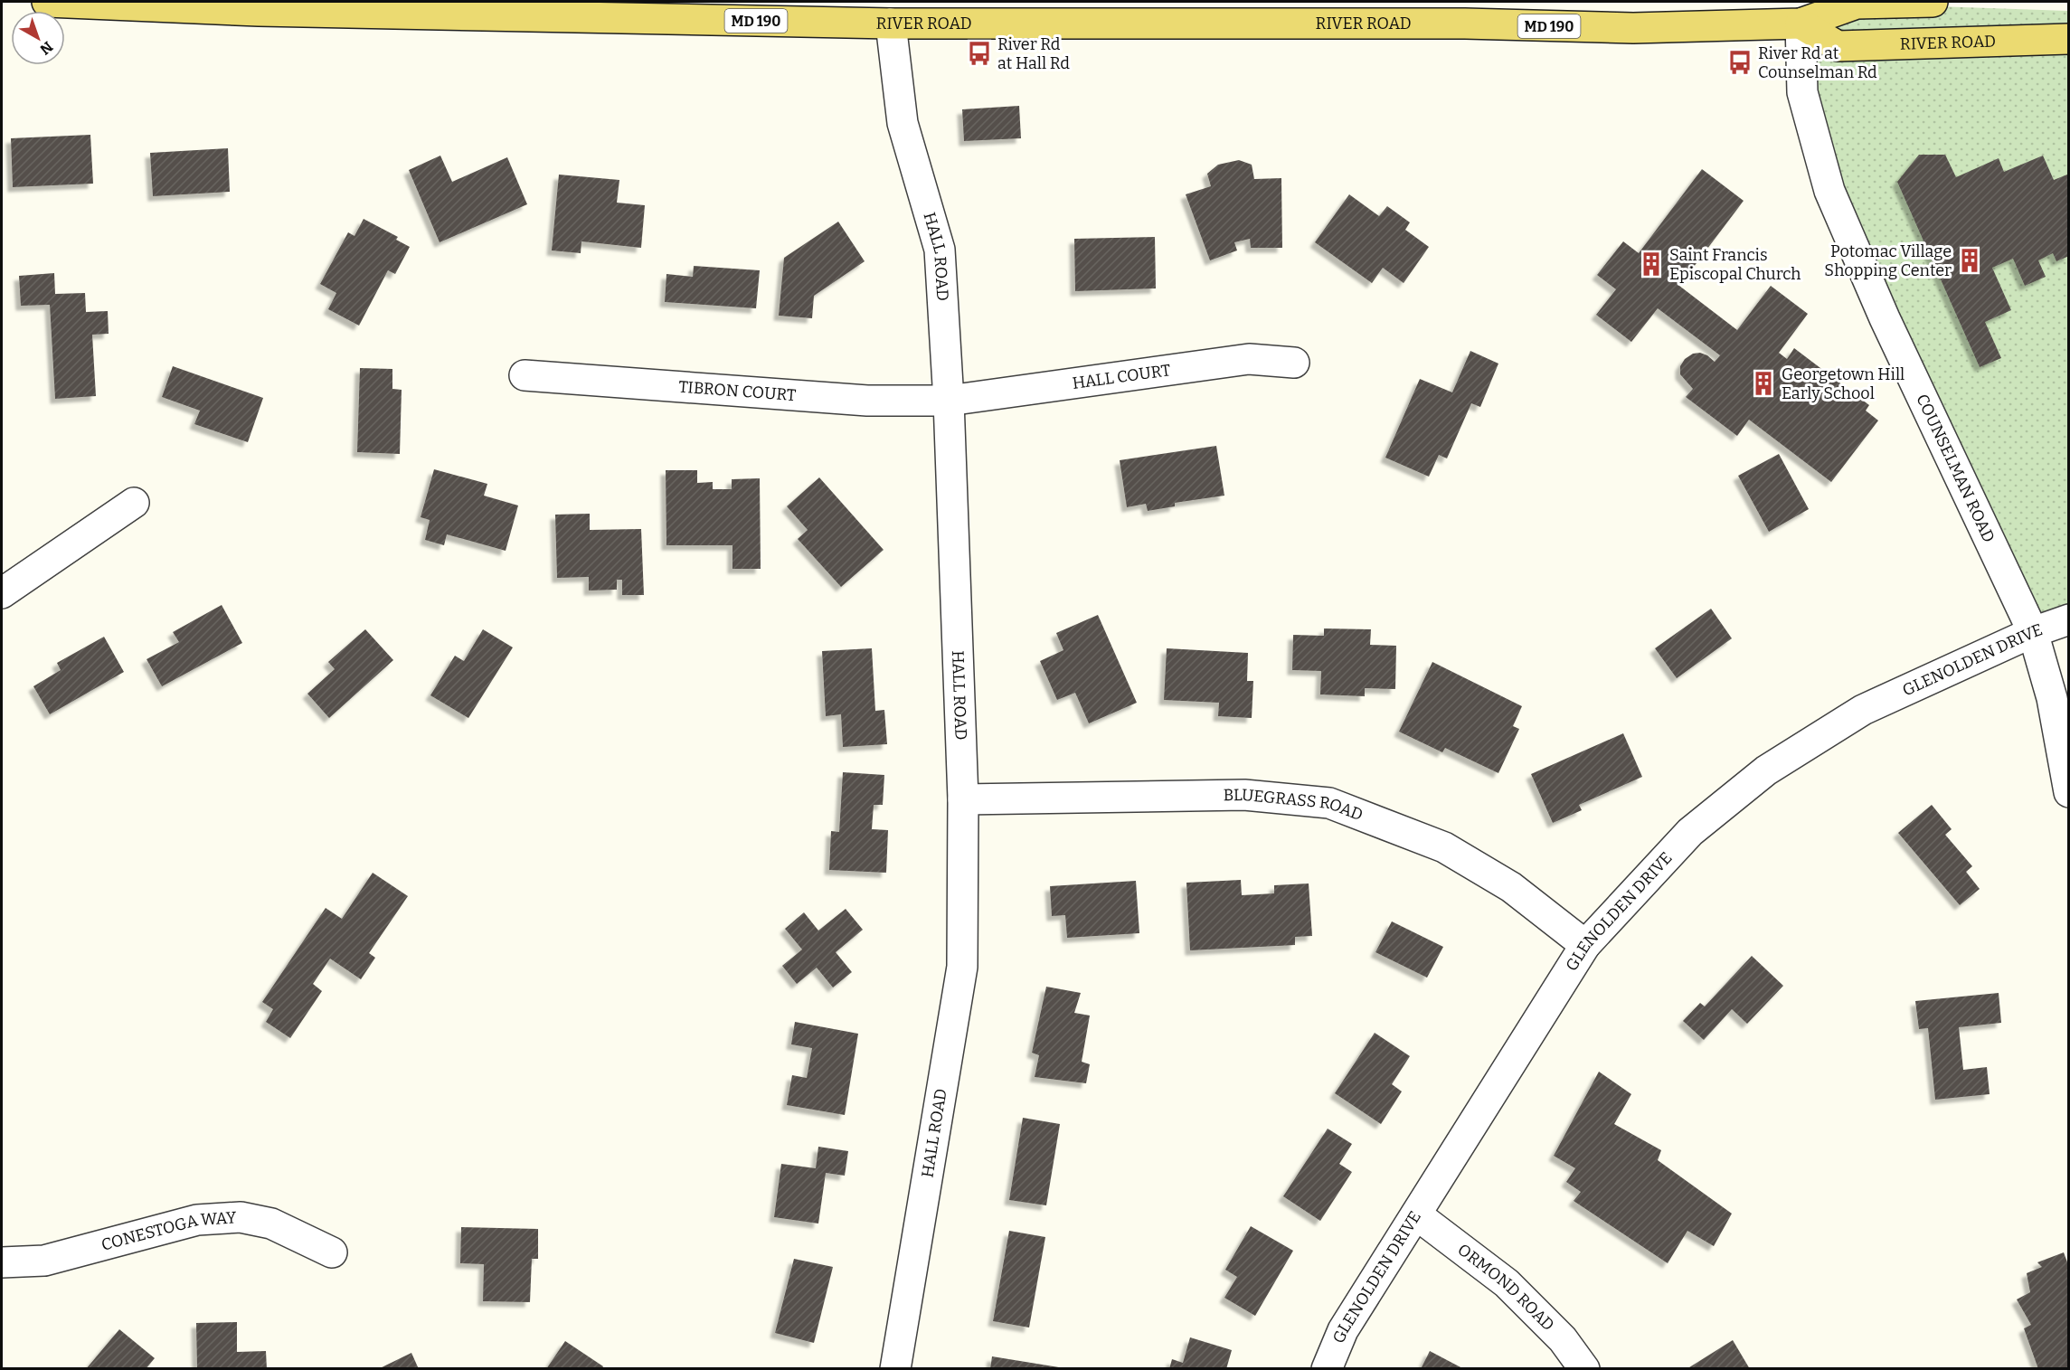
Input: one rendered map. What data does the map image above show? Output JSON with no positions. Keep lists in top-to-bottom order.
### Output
{
  "streets": {
    "main road": ["MD 190", "RIVER ROAD"],
    "street": [
      "HALL ROAD",
      "HALL COURT",
      "TIBRON COURT",
      "COUNSELMAN ROAD",
      "GLENOLDEN DRIVE",
      "BLUEGRASS ROAD",
      "CONESTOGA WAY",
      "ORMOND ROAD"
    ]
  },
  "crossings": [
    ["RIVER ROAD", "HALL ROAD"],
    ["RIVER ROAD", "COUNSELMAN ROAD"],
    ["HALL ROAD", "HALL COURT"],
    ["HALL ROAD", "TIBRON COURT"],
    ["HALL ROAD", "BLUEGRASS ROAD"],
    ["HALL COURT", "TIBRON COURT"],
    ["COUNSELMAN ROAD", "GLENOLDEN DRIVE"],
    ["GLENOLDEN DRIVE", "BLUEGRASS ROAD"],
    ["GLENOLDEN DRIVE", "ORMOND ROAD"]
  ],
  "places": {
    "bus stop": ["River Rd at Hall Rd", "River Rd at Counselman Rd"],
    "building": ["Potomac Village Shopping Center", "Saint Francis Episcopal Church", "Georgetown Hill Early School"]
  },
  "north": "bottom right"
}
